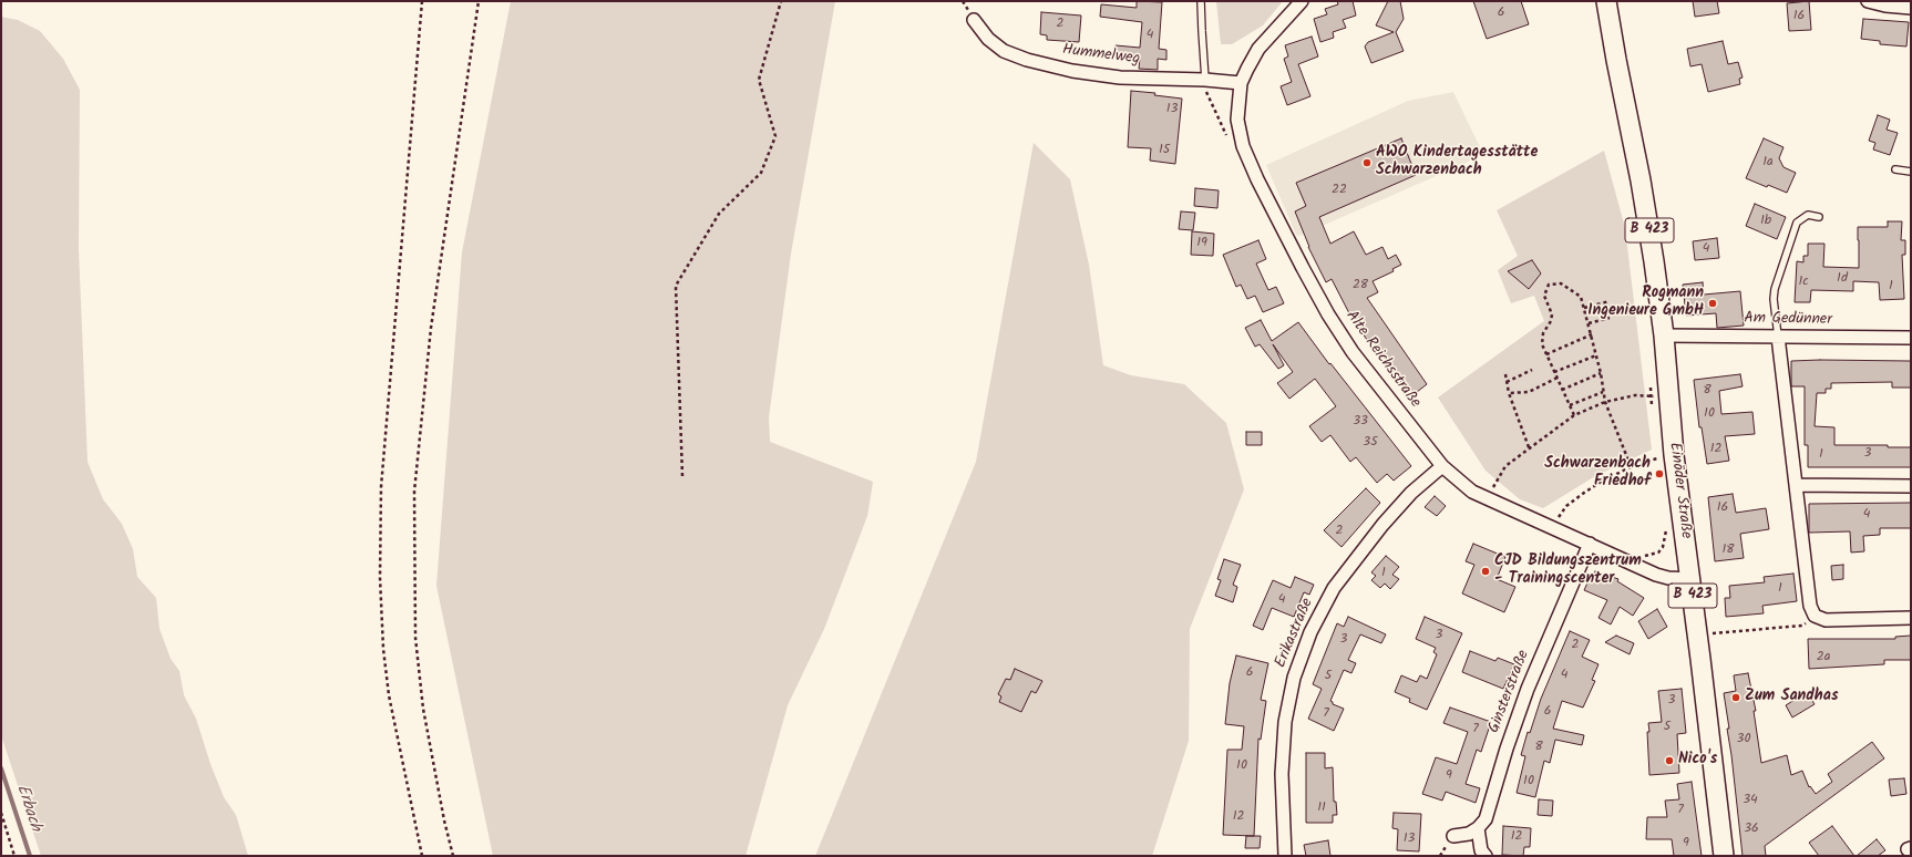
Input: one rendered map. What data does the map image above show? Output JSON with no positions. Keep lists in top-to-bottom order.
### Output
{
  "streets": {
    "main road": ["B 423", "Einöder Straße"],
    "street": [
      "Hummelweg",
      "Am Gedünner",
      "Alte Reichsstraße",
      "Erikastraße",
      "Ginsterstraße"
    ]
  },
  "crossings": [
    ["Hummelweg", "Alte Reichsstraße"],
    ["Am Gedünner", "Einöder Straße"],
    ["Alte Reichsstraße", "Einöder Straße"],
    ["Alte Reichsstraße", "Erikastraße"],
    ["Alte Reichsstraße", "Ginsterstraße"]
  ],
  "water": ["Erbach"],
  "places": [
    "AWO Kindertagesstätte Schwarzenbach",
    "Rogmann Ingenieure GmbH",
    "Schwarzenbach Friedhof",
    "CJD Bildungszentrum - Trainingscenter",
    "Zum Sandhas",
    "Nico's"
  ],
  "house_numbers": [
    "6",
    "16",
    "2",
    "4",
    "13",
    "15",
    "1a",
    "22",
    "1b",
    "19",
    "4",
    "1d",
    "1c",
    "28",
    "1",
    "8",
    "10",
    "33",
    "35",
    "12",
    "3",
    "1",
    "16",
    "4",
    "2",
    "18",
    "1",
    "1",
    "4",
    "3",
    "3",
    "2",
    "2a",
    "6",
    "4",
    "5",
    "3",
    "6",
    "7",
    "5",
    "7",
    "30",
    "8",
    "10",
    "9",
    "10",
    "34",
    "11",
    "7",
    "12",
    "36",
    "12",
    "13",
    "9"
  ]
}
